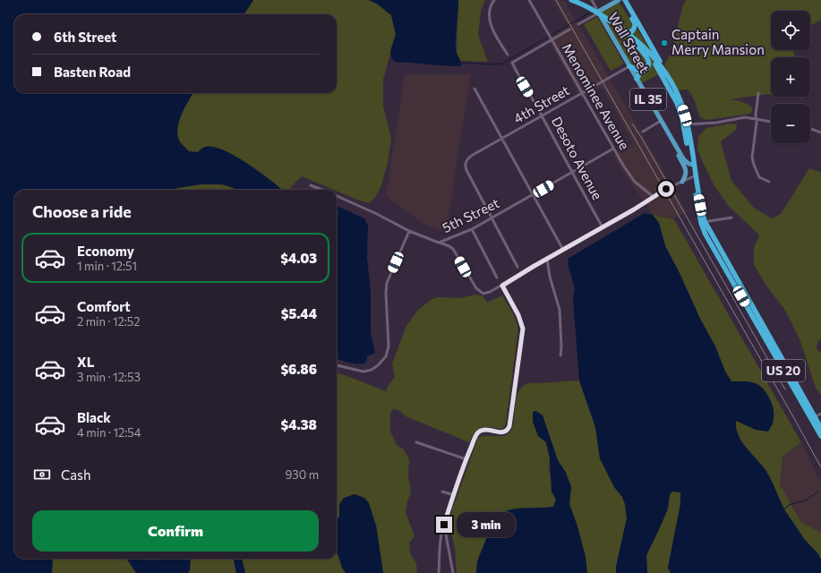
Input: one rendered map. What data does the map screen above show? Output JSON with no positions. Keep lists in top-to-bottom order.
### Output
{
  "streets": {
    "highway": ["US 20"],
    "main road": ["Wall Street", "IL 35"],
    "street": [
      "Menominee Avenue",
      "4th Street",
      "Desoto Avenue",
      "5th Street"
    ]
  },
  "crossings": [
    ["Wall Street", "4th Street"],
    ["Wall Street", "US 20"],
    ["Menominee Avenue", "4th Street"],
    ["Menominee Avenue", "Desoto Avenue"],
    ["Menominee Avenue", "5th Street"],
    ["4th Street", "Desoto Avenue"],
    ["4th Street", "5th Street"],
    ["Desoto Avenue", "5th Street"]
  ],
  "places": ["Captain Merry Mansion"],
  "page": {
    "map_buttons": ["+", "−"],
    "banner": ["6th Street", "Basten Road"],
    "heading": "Choose a ride",
    "list": [
      {
        "name": "Economy",
        "note": "1 min · 12:51",
        "value": "$4.03"
      },
      {
        "name": "Comfort",
        "note": "2 min · 12:52",
        "value": "$5.44"
      },
      {
        "name": "XL",
        "note": "3 min · 12:53",
        "value": "$6.86"
      },
      {
        "name": "Black",
        "note": "4 min · 12:54",
        "value": "$4.38"
      }
    ],
    "pay": ["Cash", "930 m"],
    "buttons": "Confirm",
    "bubble": "3 min"
  }
}
